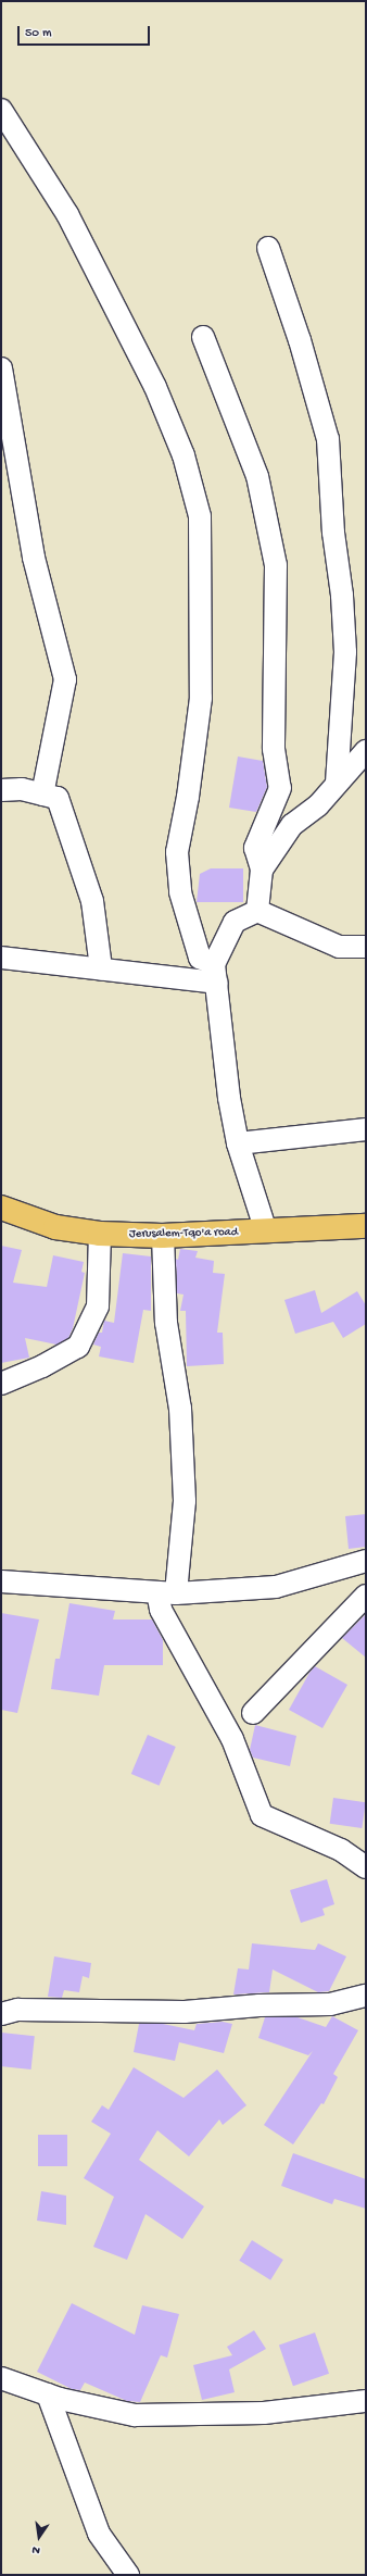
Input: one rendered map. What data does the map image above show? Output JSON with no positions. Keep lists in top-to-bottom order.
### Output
{
  "streets": {
    "main road": ["Jerusalem-Tqo'a road"]
  },
  "scale_bar": "50 m",
  "north": "bottom"
}
